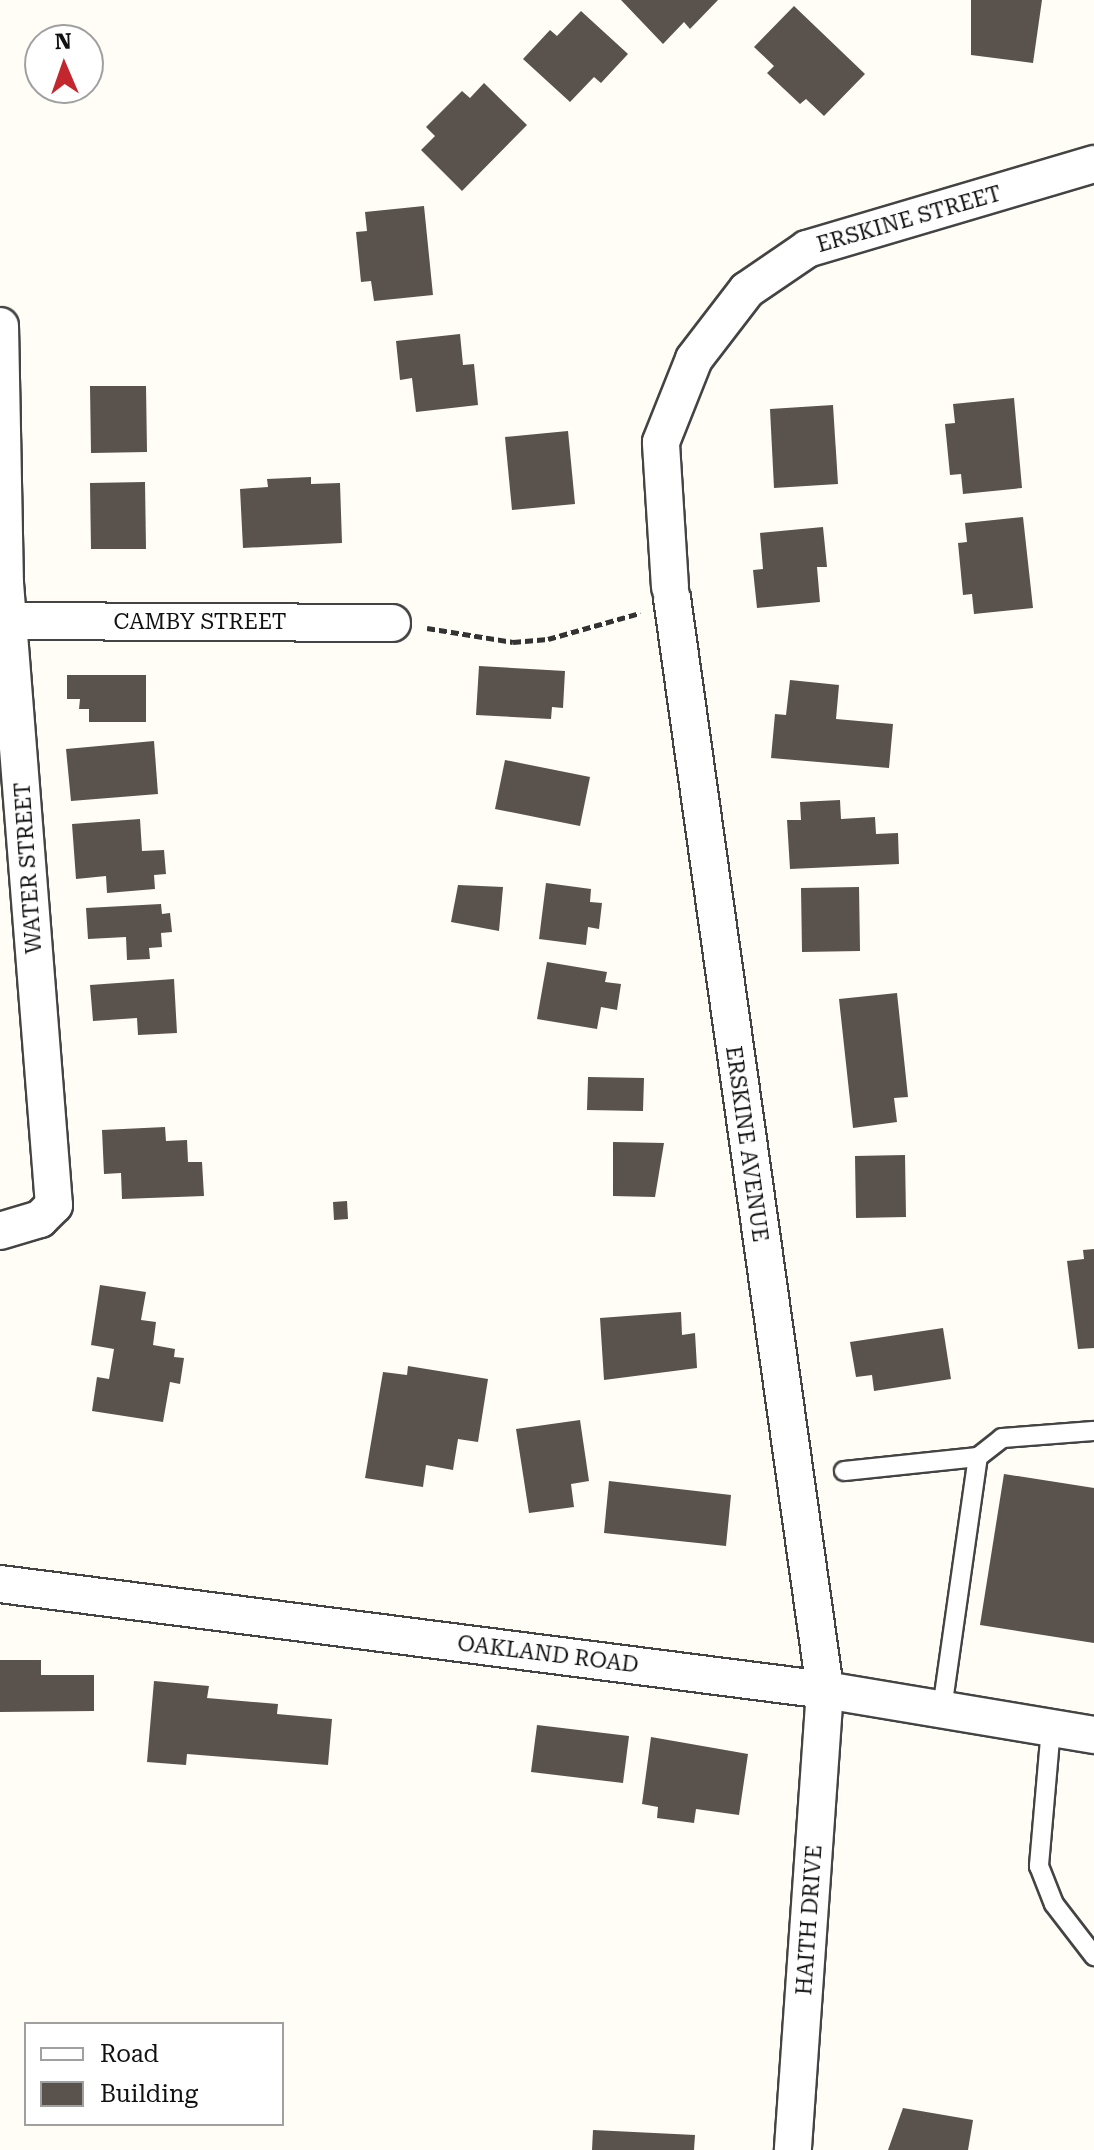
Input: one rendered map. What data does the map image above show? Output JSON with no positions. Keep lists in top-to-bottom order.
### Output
{
  "streets": {
    "street": [
      "ERSKINE STREET",
      "CAMBY STREET",
      "WATER STREET",
      "ERSKINE AVENUE",
      "OAKLAND ROAD",
      "HAITH DRIVE"
    ]
  },
  "crossings": [
    ["ERSKINE STREET", "ERSKINE AVENUE"],
    ["CAMBY STREET", "WATER STREET"],
    ["ERSKINE AVENUE", "OAKLAND ROAD"],
    ["ERSKINE AVENUE", "HAITH DRIVE"],
    ["OAKLAND ROAD", "HAITH DRIVE"]
  ],
  "legend": ["Road", "Building"],
  "north": "top"
}
